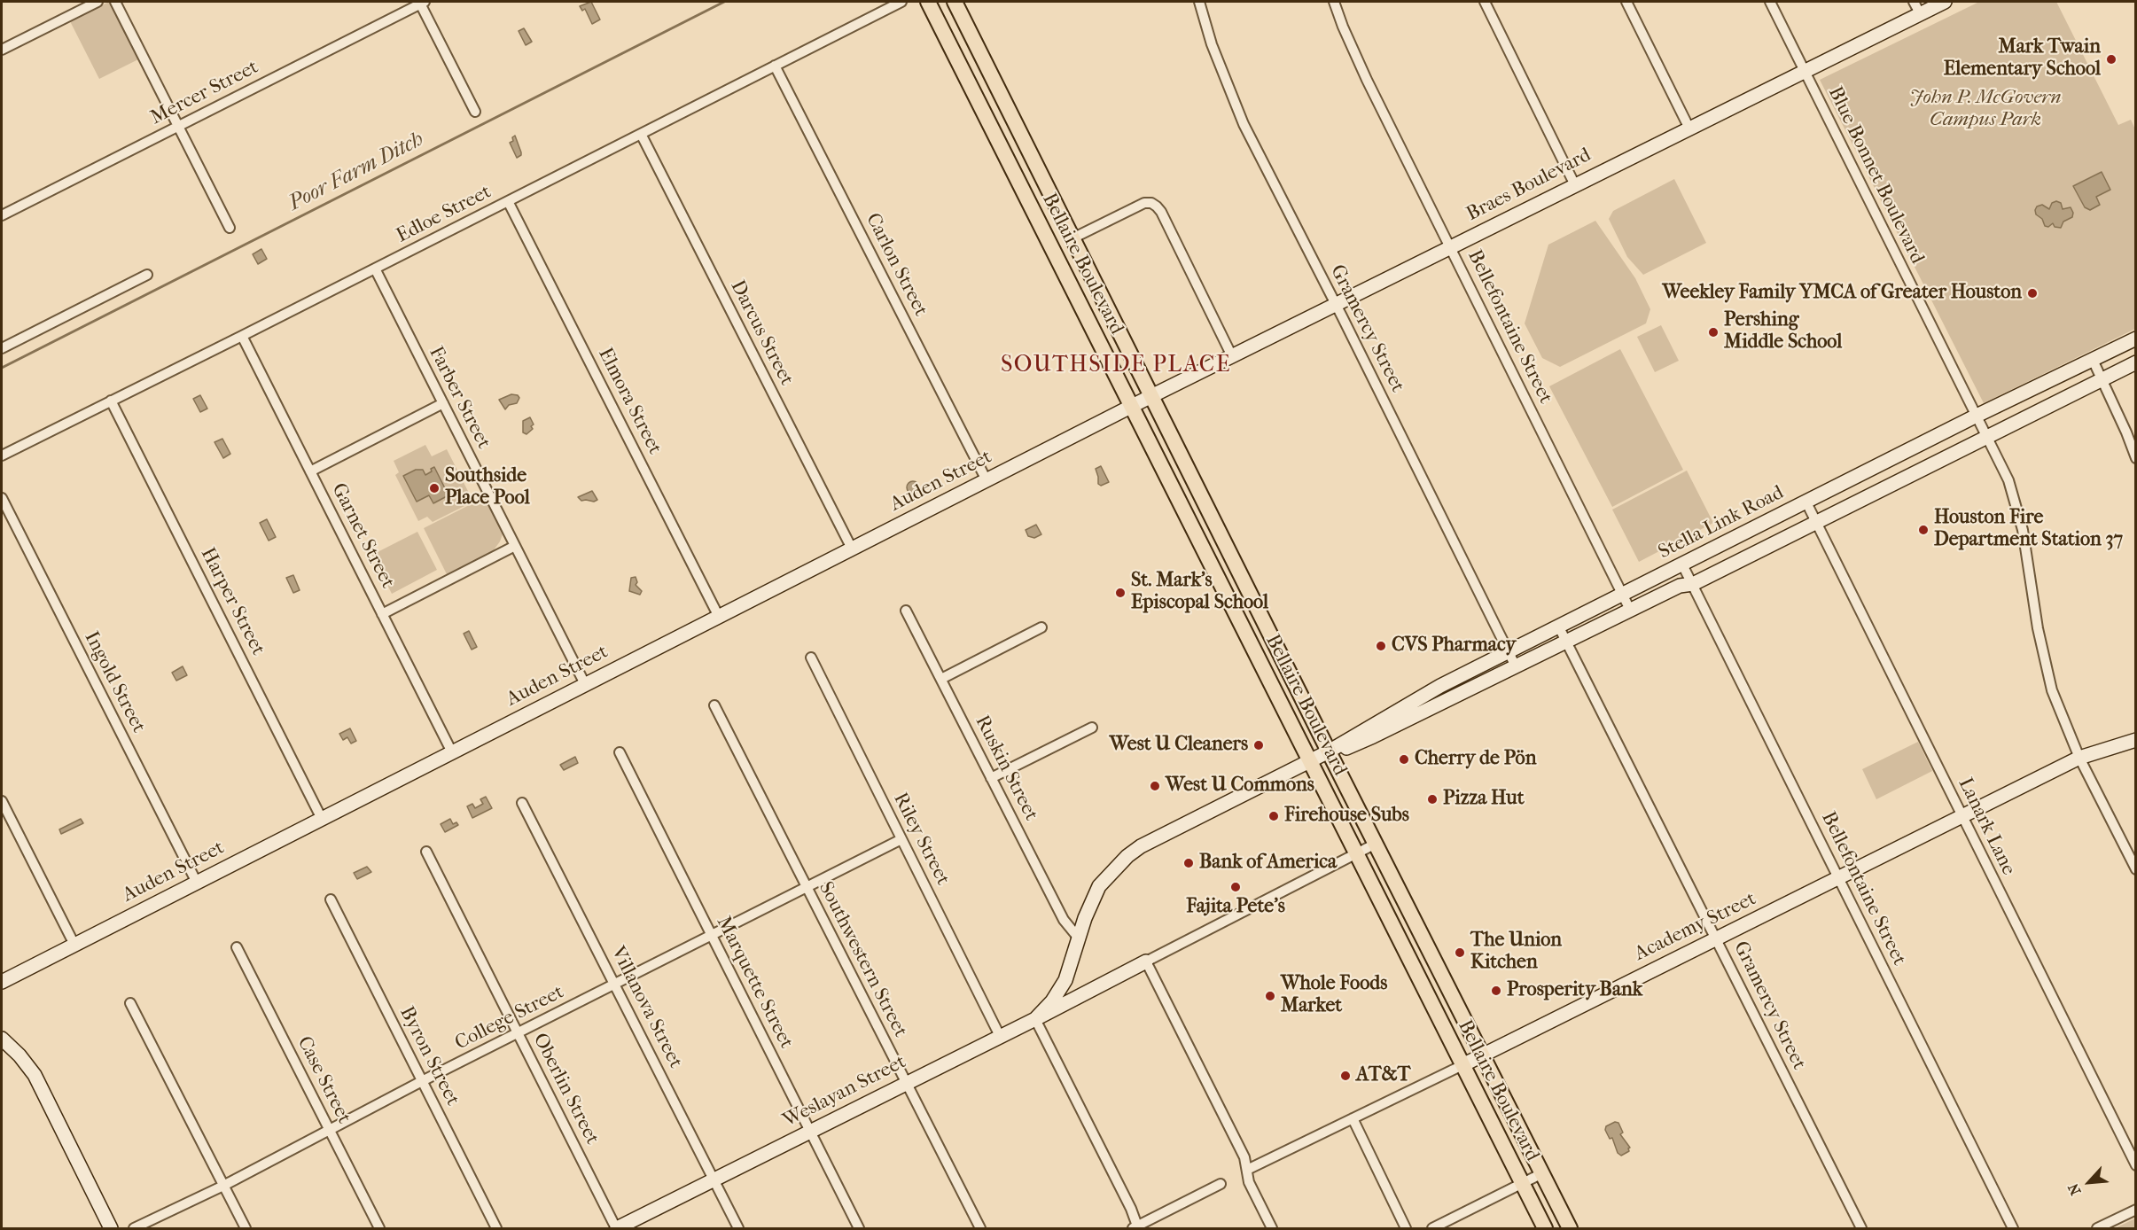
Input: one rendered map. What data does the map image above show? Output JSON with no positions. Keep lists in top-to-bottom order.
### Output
{
  "streets": {
    "main road": ["Bellaire Boulevard"],
    "street": [
      "Mercer Street",
      "Blue Bonnet Boulevard",
      "Braes Boulevard",
      "Edloe Street",
      "Carlon Street",
      "Bellefontaine Street",
      "Gramercy Street",
      "Darcus Street",
      "Farber Street",
      "Elmora Street",
      "Auden Street",
      "Stella Link Road",
      "Garnet Street",
      "Harper Street",
      "Ingold Street",
      "Ruskin Street",
      "Lanark Lane",
      "Riley Street",
      "Academy Street",
      "Southwestern Street",
      "Marquette Street",
      "Villanova Street",
      "College Street",
      "Byron Street",
      "Case Street",
      "Oberlin Street",
      "Weslayan Street"
    ]
  },
  "crossings": [
    ["Blue Bonnet Boulevard", "Braes Boulevard"],
    ["Blue Bonnet Boulevard", "Stella Link Road"],
    ["Blue Bonnet Boulevard", "Academy Street"],
    ["Braes Boulevard", "Bellaire Boulevard"],
    ["Braes Boulevard", "Bellefontaine Street"],
    ["Braes Boulevard", "Gramercy Street"],
    ["Braes Boulevard", "Auden Street"],
    ["Edloe Street", "Carlon Street"],
    ["Edloe Street", "Darcus Street"],
    ["Edloe Street", "Farber Street"],
    ["Edloe Street", "Elmora Street"],
    ["Edloe Street", "Garnet Street"],
    ["Edloe Street", "Harper Street"],
    ["Bellaire Boulevard", "Auden Street"],
    ["Bellaire Boulevard", "Stella Link Road"],
    ["Bellaire Boulevard", "Academy Street"],
    ["Bellaire Boulevard", "Weslayan Street"],
    ["Carlon Street", "Auden Street"],
    ["Bellefontaine Street", "Stella Link Road"],
    ["Bellefontaine Street", "Academy Street"],
    ["Gramercy Street", "Stella Link Road"],
    ["Gramercy Street", "Academy Street"],
    ["Darcus Street", "Auden Street"],
    ["Farber Street", "Auden Street"],
    ["Elmora Street", "Auden Street"],
    ["Auden Street", "Garnet Street"],
    ["Auden Street", "Harper Street"],
    ["Auden Street", "Ingold Street"],
    ["Stella Link Road", "Ruskin Street"],
    ["Stella Link Road", "Lanark Lane"],
    ["Stella Link Road", "Weslayan Street"],
    ["Lanark Lane", "Academy Street"],
    ["Riley Street", "College Street"],
    ["Riley Street", "Weslayan Street"],
    ["Southwestern Street", "College Street"],
    ["Southwestern Street", "Weslayan Street"],
    ["Marquette Street", "College Street"],
    ["Marquette Street", "Weslayan Street"],
    ["Villanova Street", "College Street"],
    ["Villanova Street", "Weslayan Street"],
    ["College Street", "Byron Street"],
    ["College Street", "Case Street"],
    ["College Street", "Oberlin Street"],
    ["Oberlin Street", "Weslayan Street"]
  ],
  "districts": ["SOUTHSIDE PLACE"],
  "water": ["Poor Farm Ditch"],
  "parks": ["John P. McGovern Campus Park"],
  "places": [
    "Mark Twain Elementary School",
    "Weekley Family YMCA of Greater Houston",
    "Pershing Middle School",
    "Southside Place Pool",
    "Houston Fire Department Station 37",
    "St. Mark's Episcopal School",
    "CVS Pharmacy",
    "West U Cleaners",
    "Cherry de Pön",
    "West U Commons",
    "Pizza Hut",
    "Firehouse Subs",
    "Bank of America",
    "Fajita Pete's",
    "The Union Kitchen",
    "Prosperity Bank",
    "Whole Foods Market",
    "AT&T"
  ],
  "north": "bottom left"
}
